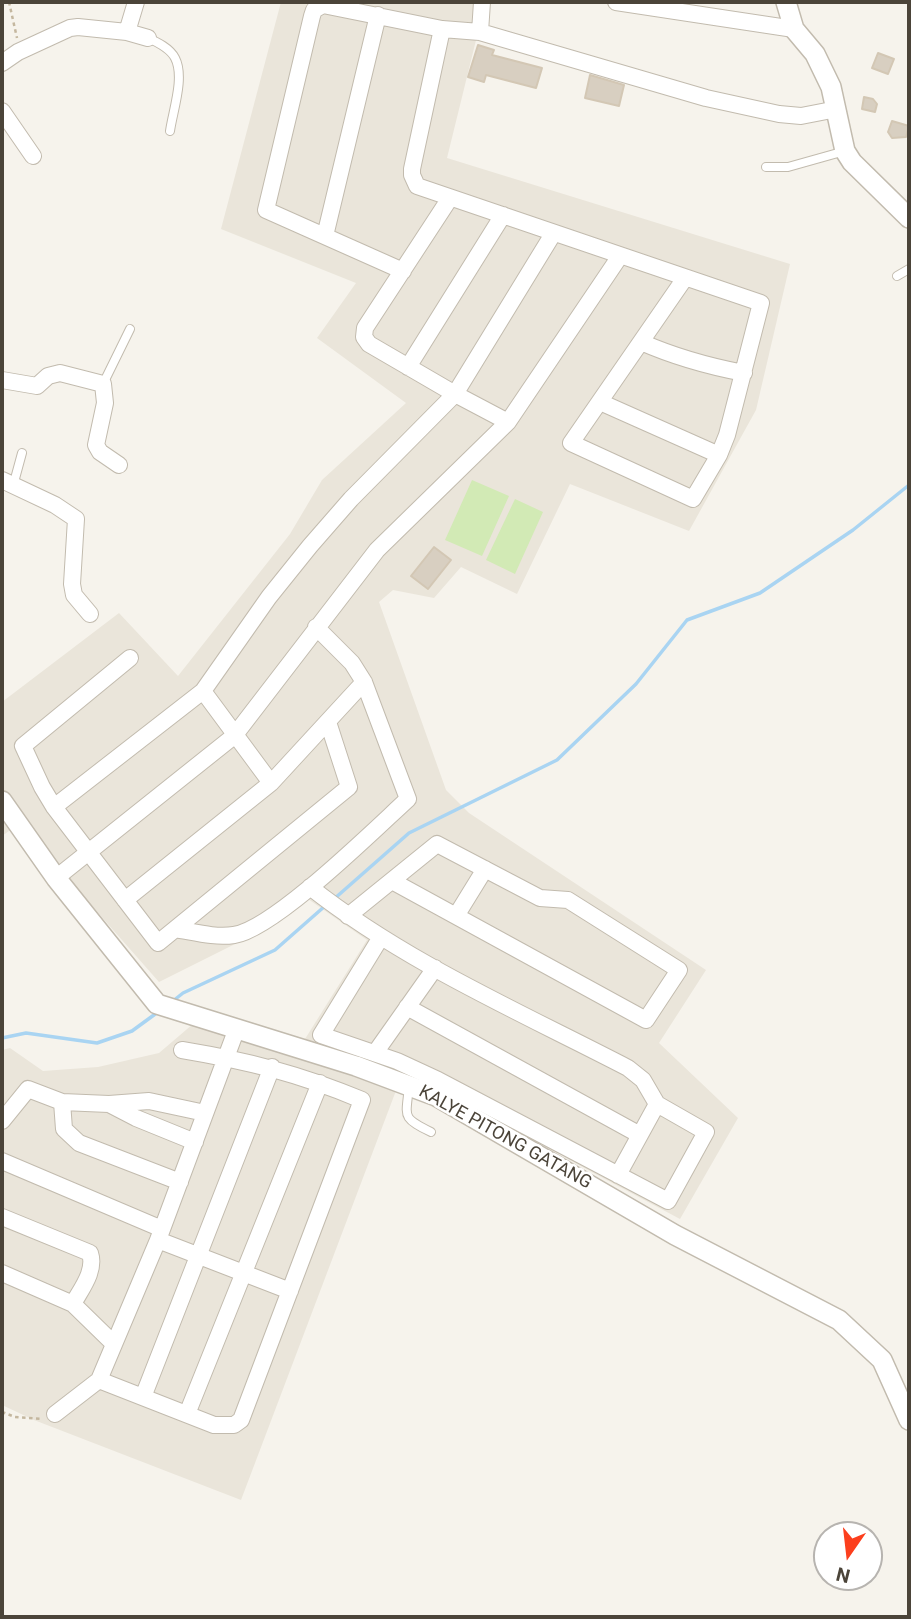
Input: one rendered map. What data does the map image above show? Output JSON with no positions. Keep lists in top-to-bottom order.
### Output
{
  "streets": {
    "street": ["KALYE PITONG GATANG"]
  },
  "north": "bottom"
}
